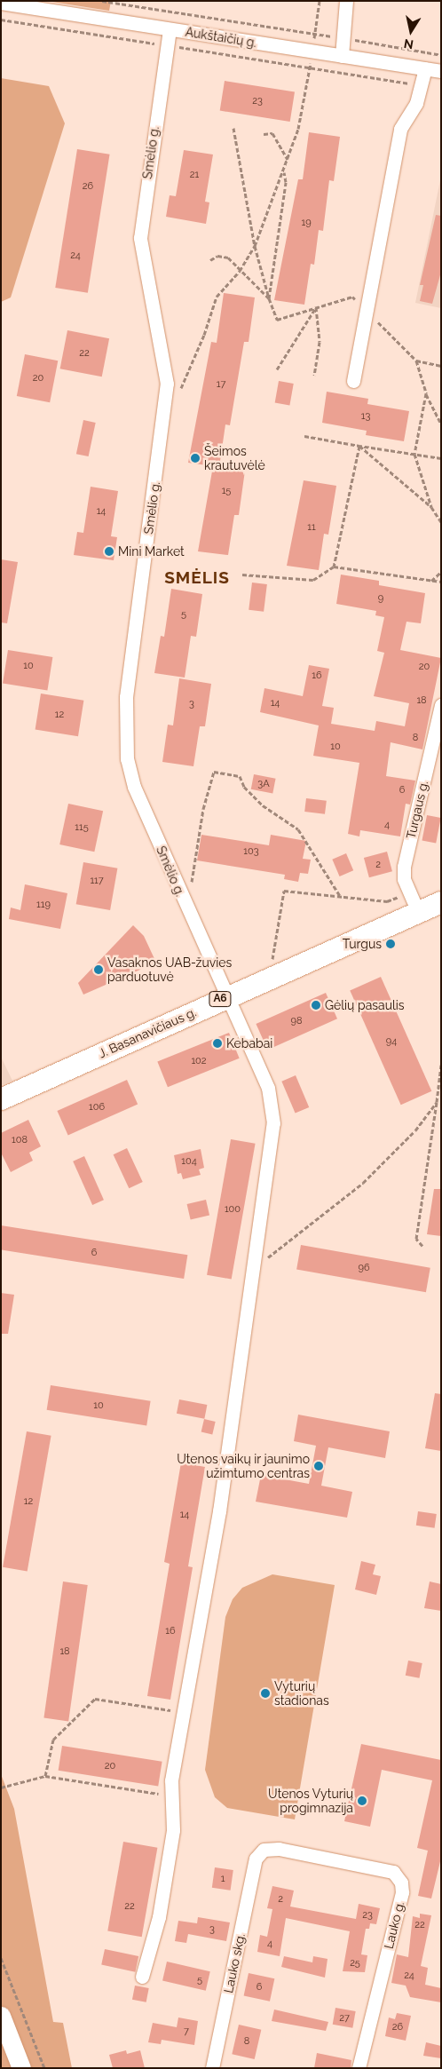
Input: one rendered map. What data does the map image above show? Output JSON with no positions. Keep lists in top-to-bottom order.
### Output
{
  "streets": {
    "main road": ["A6", "J. Basanavičiaus g."],
    "street": [
      "Aukštaičių g.",
      "Smėlio g.",
      "Turgaus g.",
      "Lauko g.",
      "Lauko skg."
    ]
  },
  "crossings": [
    ["Aukštaičių g.", "Smėlio g."],
    ["Smėlio g.", "J. Basanavičiaus g."],
    ["Turgaus g.", "J. Basanavičiaus g."],
    ["Lauko g.", "Lauko skg."]
  ],
  "districts": ["SMĖLIS"],
  "places": [
    "Šeimos krautuvėlė",
    "Mini Market",
    "Turgus",
    "Vasaknos UAB-žuvies parduotuvė",
    "Gėlių pasaulis",
    "Kebabai",
    "Utenos vaikų ir jaunimo užimtumo centras",
    "Vyturių stadionas",
    "Utenos Vyturių progimnazija"
  ],
  "house_numbers": [
    "23",
    "21",
    "26",
    "19",
    "24",
    "22",
    "20",
    "17",
    "13",
    "15",
    "14",
    "11",
    "9",
    "5",
    "10",
    "20",
    "16",
    "18",
    "14",
    "3",
    "12",
    "8",
    "10",
    "3A",
    "6",
    "4",
    "115",
    "103",
    "2",
    "117",
    "119",
    "98",
    "94",
    "102",
    "106",
    "108",
    "104",
    "100",
    "6",
    "96",
    "10",
    "12",
    "14",
    "16",
    "18",
    "20",
    "1",
    "2",
    "22",
    "23",
    "22",
    "3",
    "4",
    "25",
    "24",
    "5",
    "6",
    "27",
    "26",
    "7",
    "8"
  ],
  "north": "bottom"
}
